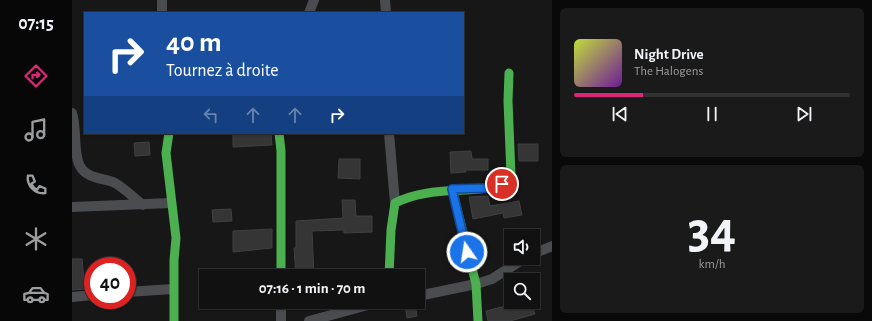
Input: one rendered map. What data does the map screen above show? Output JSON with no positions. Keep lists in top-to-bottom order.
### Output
{
  "page": {
    "tabs": "07:15",
    "turn": ["40 m", "Tournez à droite"],
    "song": ["Night Drive", "The Halogens"],
    "tile": ["34", "km/h"],
    "limit": "40",
    "trip": "07:16 · 1 min · 70 m"
  }
}
